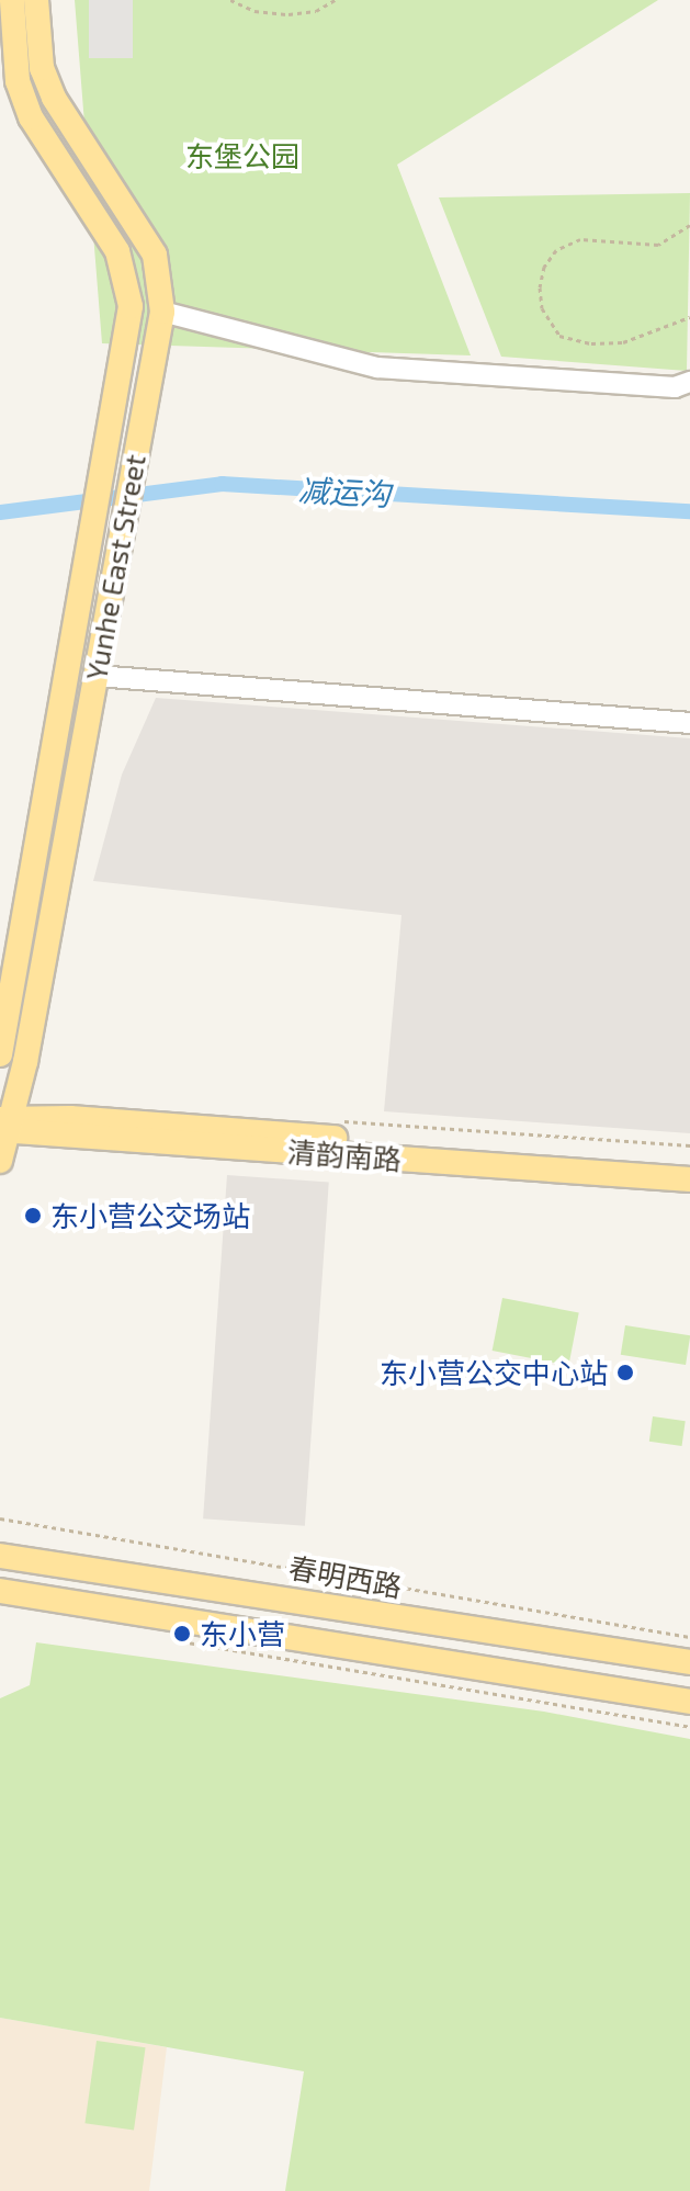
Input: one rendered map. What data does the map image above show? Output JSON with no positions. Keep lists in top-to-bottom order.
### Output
{
  "streets": {
    "main road": ["Yunhe East Street", "清韵南路", "春明西路"]
  },
  "crossings": [
    ["Yunhe East Street", "清韵南路"]
  ],
  "water": ["减运沟"],
  "parks": ["东堡公园"],
  "places": ["东小营公交场站", "东小营公交中心站", "东小营"]
}
